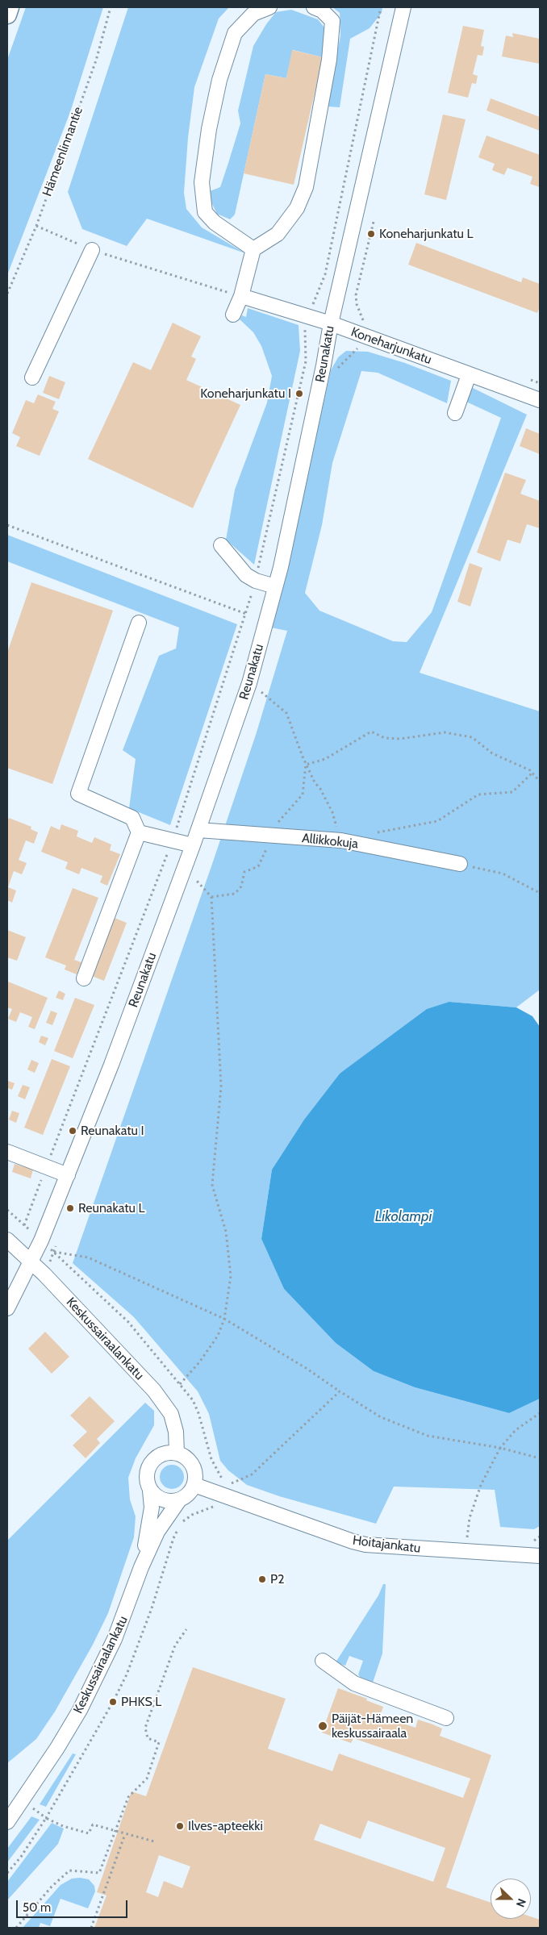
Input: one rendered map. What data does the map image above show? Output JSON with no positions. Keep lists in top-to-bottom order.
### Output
{
  "streets": {
    "street": [
      "Koneharjunkatu",
      "Reunakatu",
      "Allikkokuja",
      "Keskussairaalankatu",
      "Hoitajankatu"
    ],
    "path": ["Hämeenlinnantie"]
  },
  "crossings": [
    ["Koneharjunkatu", "Reunakatu"],
    ["Reunakatu", "Allikkokuja"],
    ["Reunakatu", "Keskussairaalankatu"],
    ["Keskussairaalankatu", "Hoitajankatu"]
  ],
  "water": ["Likolampi"],
  "places": [
    "Koneharjunkatu L",
    "Koneharjunkatu I",
    "Reunakatu I",
    "Reunakatu L",
    "P2",
    "PHKS L",
    "Päijät-Hämeen keskussairaala",
    "Ilves-apteekki"
  ],
  "scale_bar": "50 m",
  "north": "right"
}
